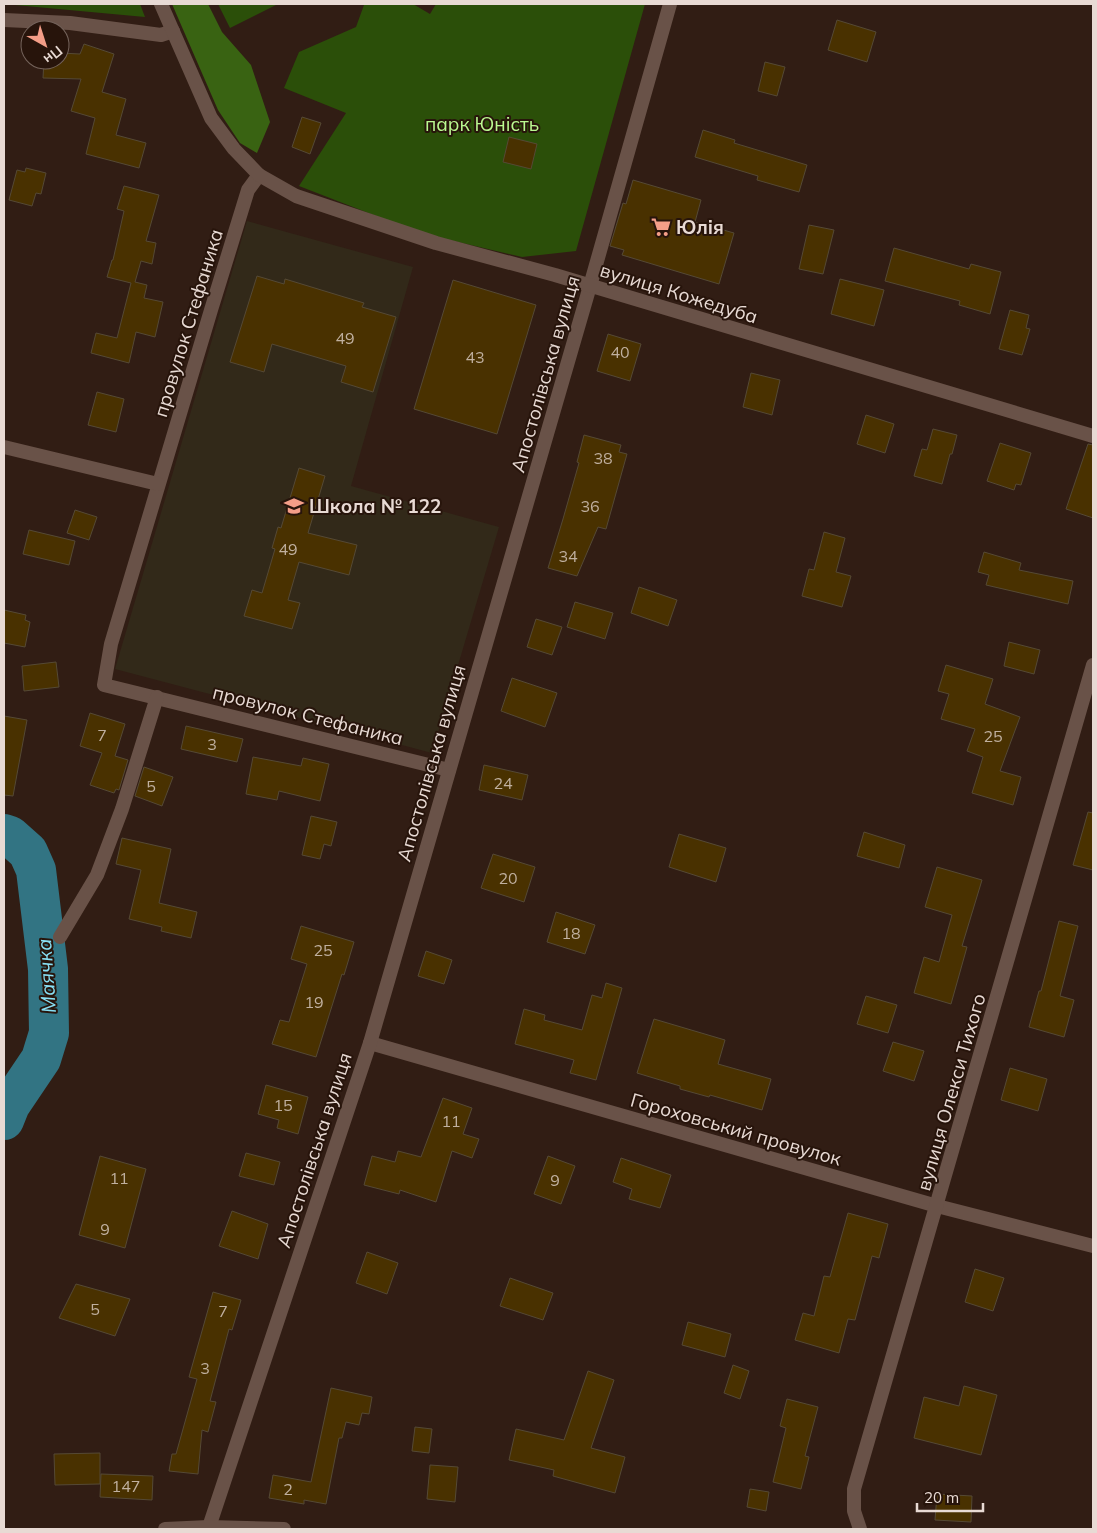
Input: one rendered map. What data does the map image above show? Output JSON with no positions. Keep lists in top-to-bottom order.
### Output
{
  "streets": {
    "street": [
      "вулиця Кожедуба",
      "провулок Стефаника",
      "Апостолівська вулиця",
      "вулиця Олекси Тихого",
      "Гороховський провулок"
    ]
  },
  "crossings": [
    ["вулиця Кожедуба", "провулок Стефаника"],
    ["вулиця Кожедуба", "Апостолівська вулиця"],
    ["провулок Стефаника", "Апостолівська вулиця"],
    ["Апостолівська вулиця", "Гороховський провулок"],
    ["вулиця Олекси Тихого", "Гороховський провулок"]
  ],
  "water": ["Маячка"],
  "parks": ["парк Юність"],
  "places": {
    "supermarket": ["Юлія"],
    "school or university": ["Школа № 122"]
  },
  "house_numbers": [
    "49",
    "40",
    "43",
    "38",
    "36",
    "49",
    "34",
    "7",
    "25",
    "3",
    "24",
    "5",
    "20",
    "18",
    "25",
    "19",
    "15",
    "11",
    "11",
    "9",
    "9",
    "5",
    "7",
    "3",
    "147",
    "2"
  ],
  "scale_bar": "20 m",
  "north": "bottom right"
}
